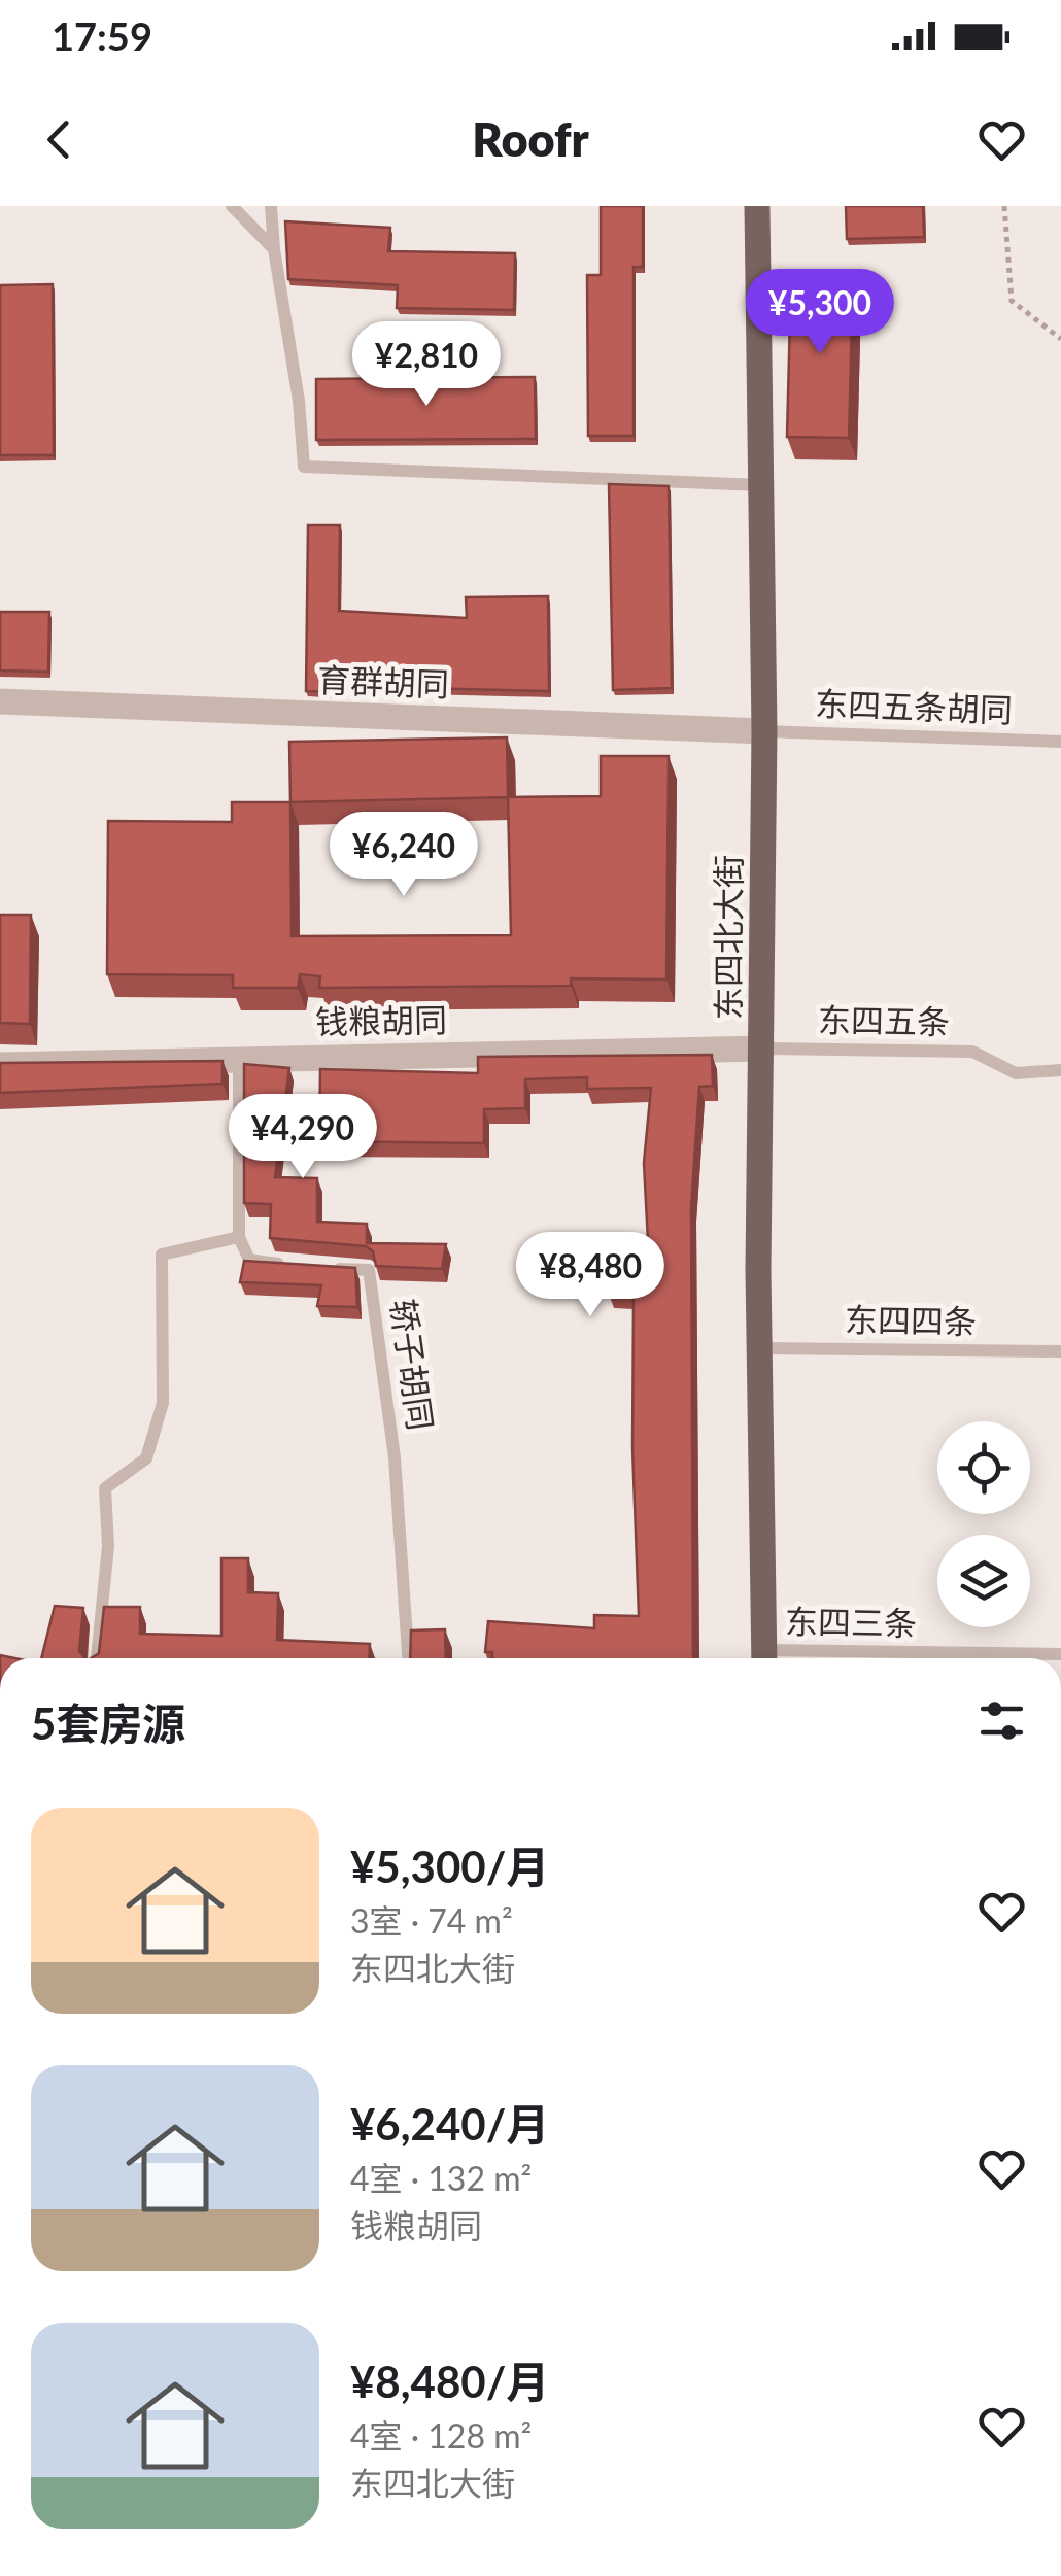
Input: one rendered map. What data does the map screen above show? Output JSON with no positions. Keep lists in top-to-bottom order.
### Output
{
  "streets": {
    "main road": ["东四北大街"],
    "street": ["育群胡同", "钱粮胡同"],
    "lane": [
      "东四五条胡同",
      "东四五条",
      "东四四条",
      "轿子胡同",
      "东四三条"
    ]
  },
  "crossings": [
    ["育群胡同", "东四五条胡同"],
    ["育群胡同", "东四北大街"],
    ["东四五条胡同", "东四北大街"],
    ["东四北大街", "钱粮胡同"],
    ["东四北大街", "东四五条"],
    ["东四北大街", "东四四条"],
    ["钱粮胡同", "东四五条"]
  ],
  "page": {
    "status": "17:59",
    "header": "Roofr",
    "price": [
      "¥5,300",
      "¥2,810",
      "¥6,240",
      "¥4,290",
      "¥8,480"
    ],
    "heading": "5套房源",
    "list": [
      {
        "name": "¥5,300/月",
        "note": "3室 · 74 m² · 东四北大街"
      },
      {
        "name": "¥6,240/月",
        "note": "4室 · 132 m² · 钱粮胡同"
      },
      {
        "name": "¥8,480/月",
        "note": "4室 · 128 m² · 东四北大街"
      }
    ]
  }
}
